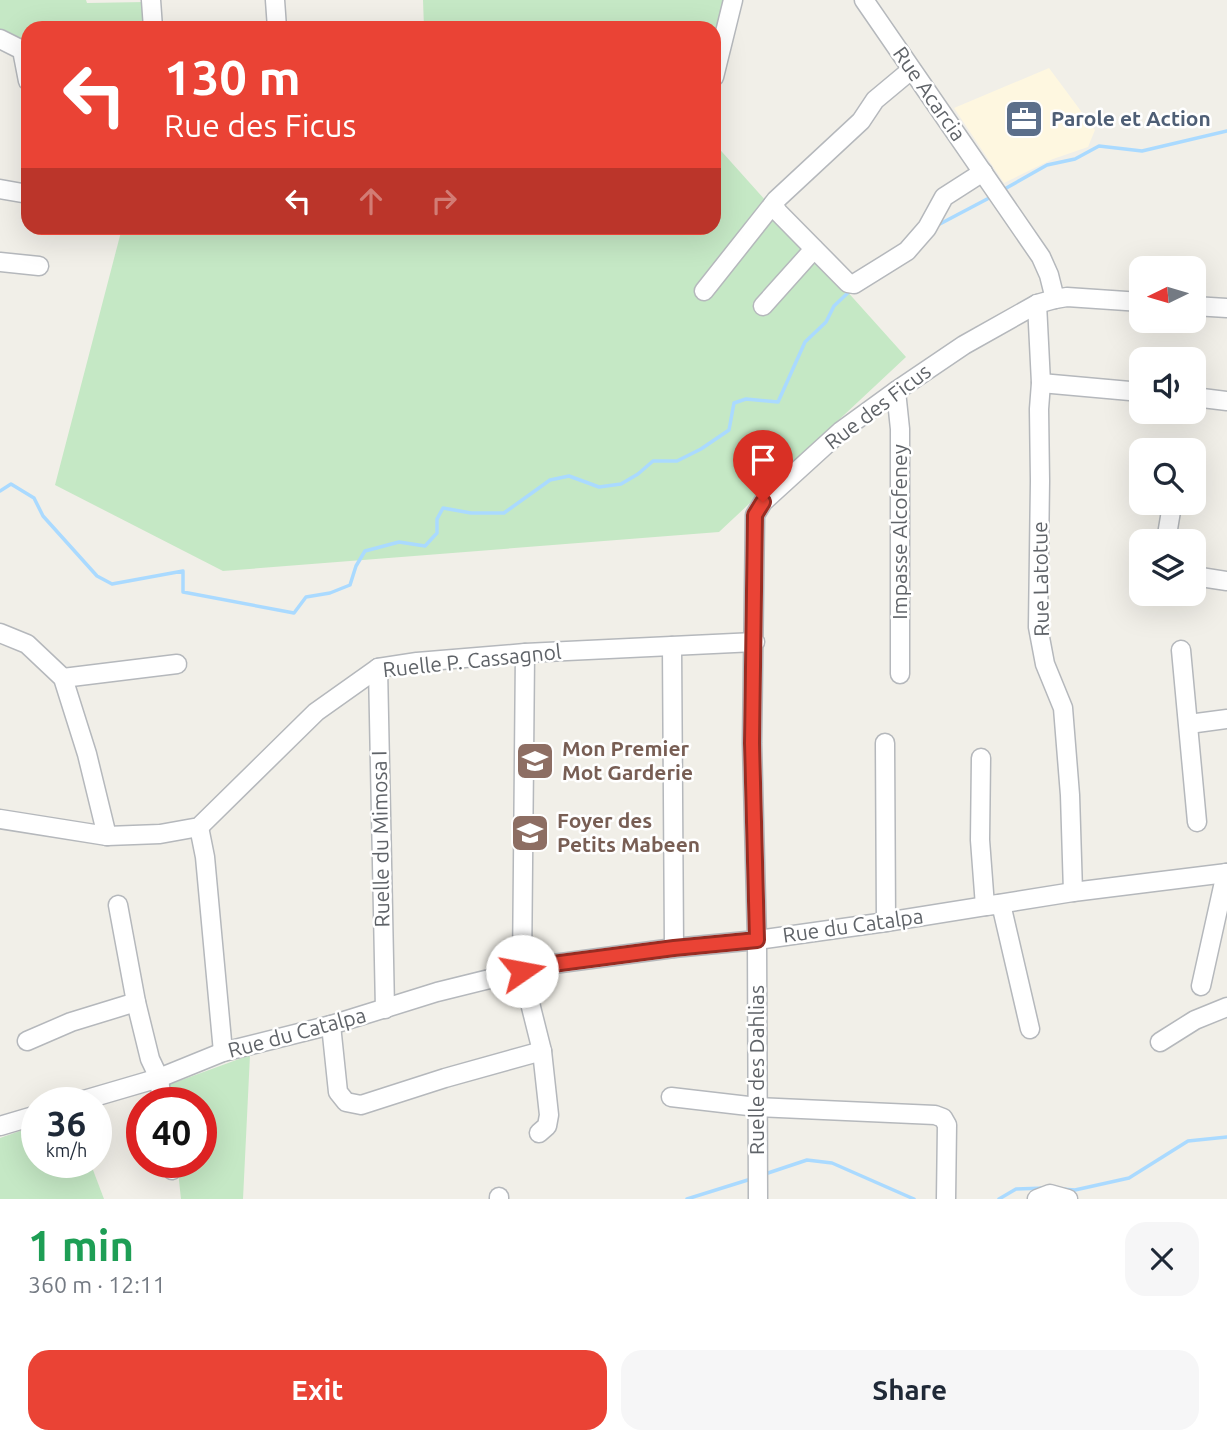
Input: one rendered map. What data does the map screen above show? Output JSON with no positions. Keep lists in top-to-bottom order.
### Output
{
  "streets": {
    "street": [
      "Rue Acarcia",
      "Rue des Ficus",
      "Impasse Alcofeney",
      "Rue Latotue",
      "Ruelle P. Cassagnol",
      "Ruelle du Mimosa I",
      "Rue du Catalpa",
      "Ruelle des Dahlias"
    ]
  },
  "crossings": [
    ["Rue Acarcia", "Rue des Ficus"],
    ["Rue Acarcia", "Rue Latotue"],
    ["Rue des Ficus", "Impasse Alcofeney"],
    ["Rue des Ficus", "Rue Latotue"],
    ["Rue des Ficus", "Ruelle P. Cassagnol"],
    ["Rue des Ficus", "Rue du Catalpa"],
    ["Rue des Ficus", "Ruelle des Dahlias"],
    ["Rue Latotue", "Rue du Catalpa"],
    ["Ruelle P. Cassagnol", "Ruelle du Mimosa I"],
    ["Ruelle du Mimosa I", "Rue du Catalpa"],
    ["Rue du Catalpa", "Ruelle des Dahlias"]
  ],
  "places": {
    "office": ["Parole et Action"],
    "school or university": ["Mon Premier Mot Garderie", "Foyer des Petits Mabeen"]
  },
  "north": "left",
  "page": {
    "turn": ["130 m", "Rue des Ficus"],
    "speed": "36 km/h",
    "limit": "40",
    "heading": ["1 min", "360 m · 12:11"],
    "buttons": ["Exit", "Share"]
  }
}
